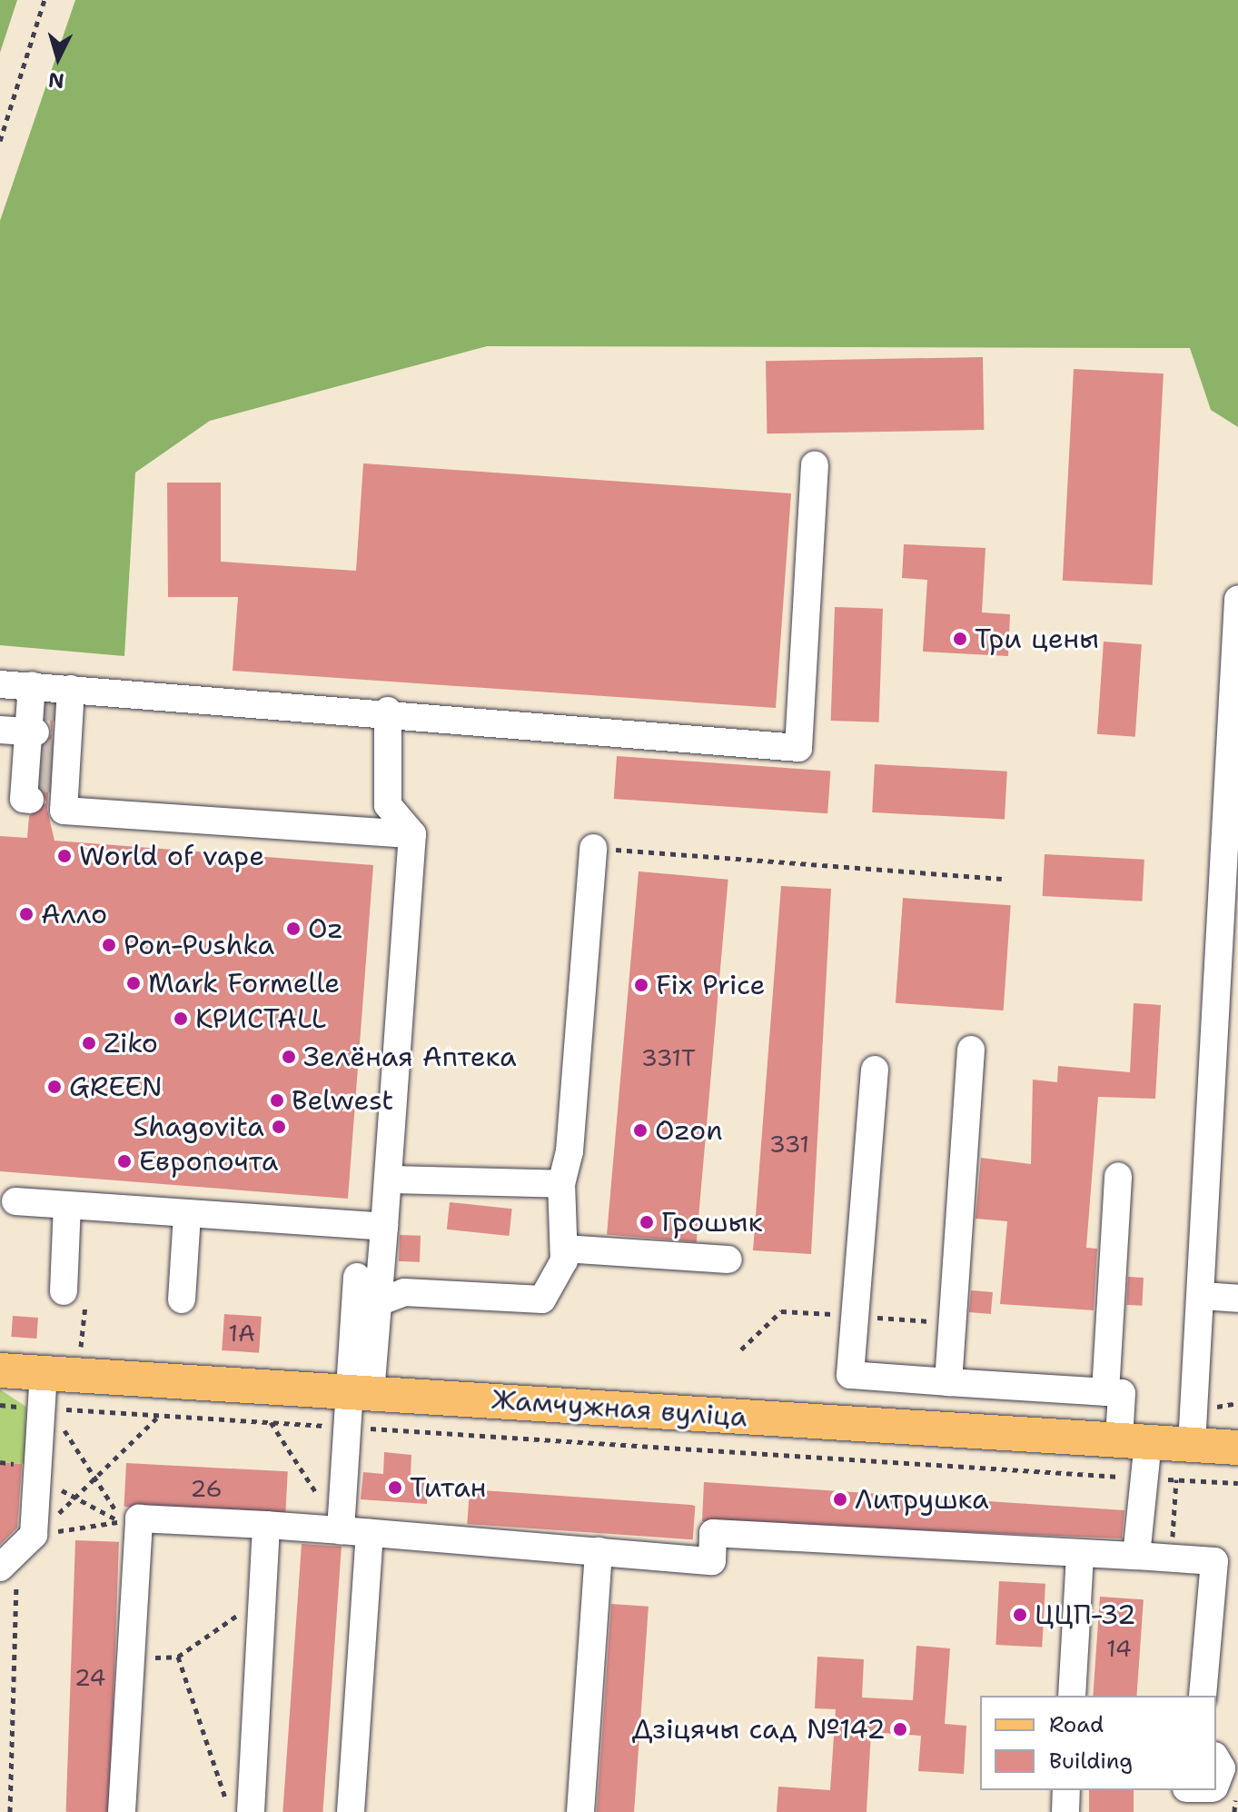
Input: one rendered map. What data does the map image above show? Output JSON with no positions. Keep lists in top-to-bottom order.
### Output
{
  "streets": {
    "main road": ["Жамчужная вуліца"]
  },
  "places": [
    "Три цены",
    "World of vape",
    "Алло",
    "Oz",
    "Pon-Pushka",
    "Mark Formelle",
    "Fix Price",
    "КРИСТАLL",
    "Ziko",
    "Зелёная Аптека",
    "GREEN",
    "Belwest",
    "Shagovita",
    "Ozon",
    "Европочта",
    "Грошык",
    "Титан",
    "Литрушка",
    "ЦЦП-32",
    "Дзіцячы сад №142"
  ],
  "house_numbers": [
    "331Т",
    "331",
    "1А",
    "26",
    "14",
    "24"
  ],
  "legend": ["Road", "Building"],
  "north": "bottom"
}
